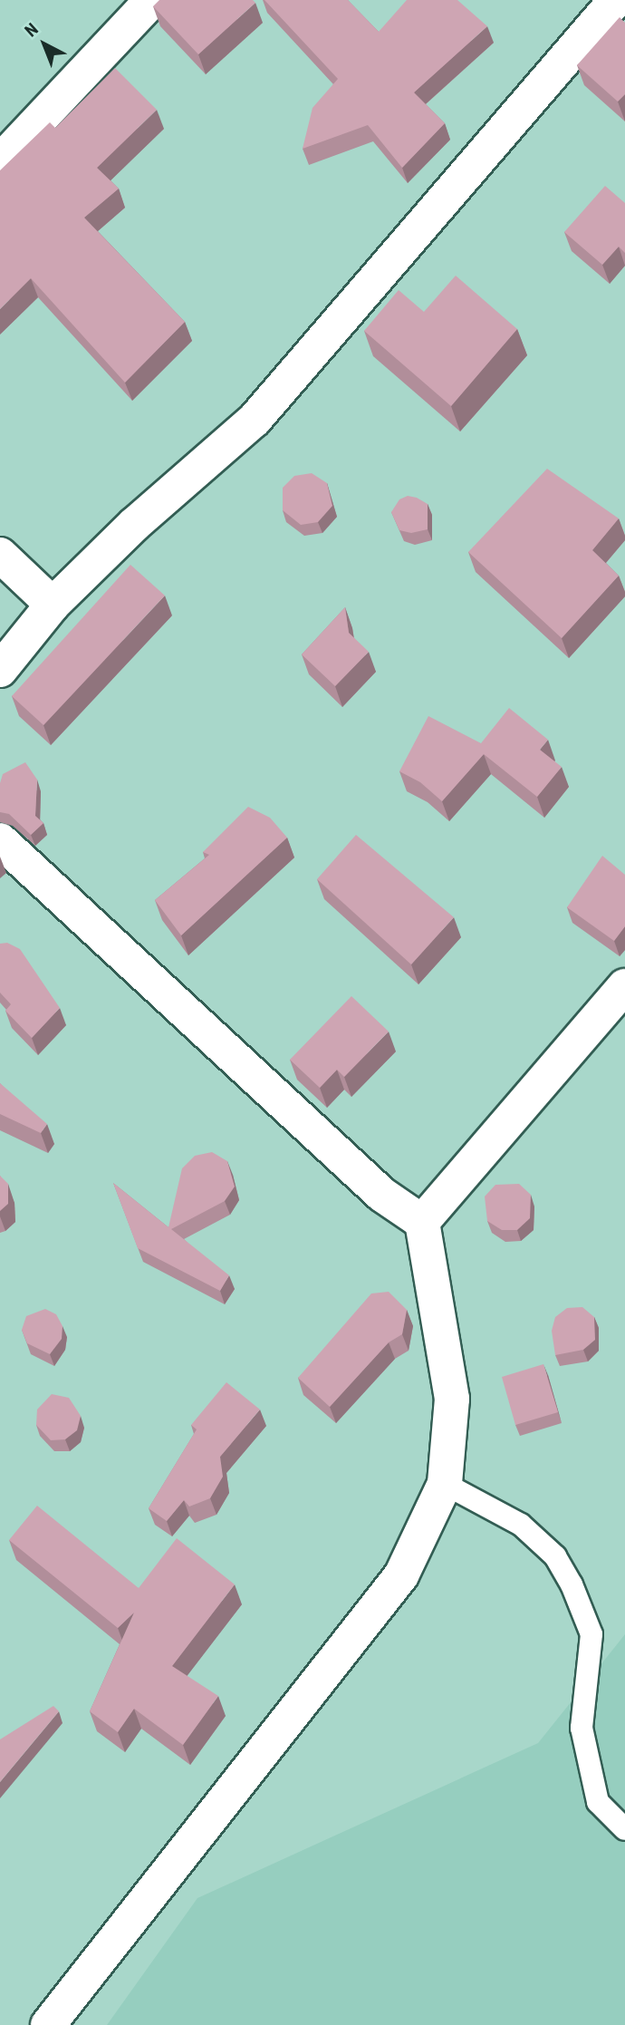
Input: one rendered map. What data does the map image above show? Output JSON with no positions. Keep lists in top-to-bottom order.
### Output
{
  "north": "top left"
}
